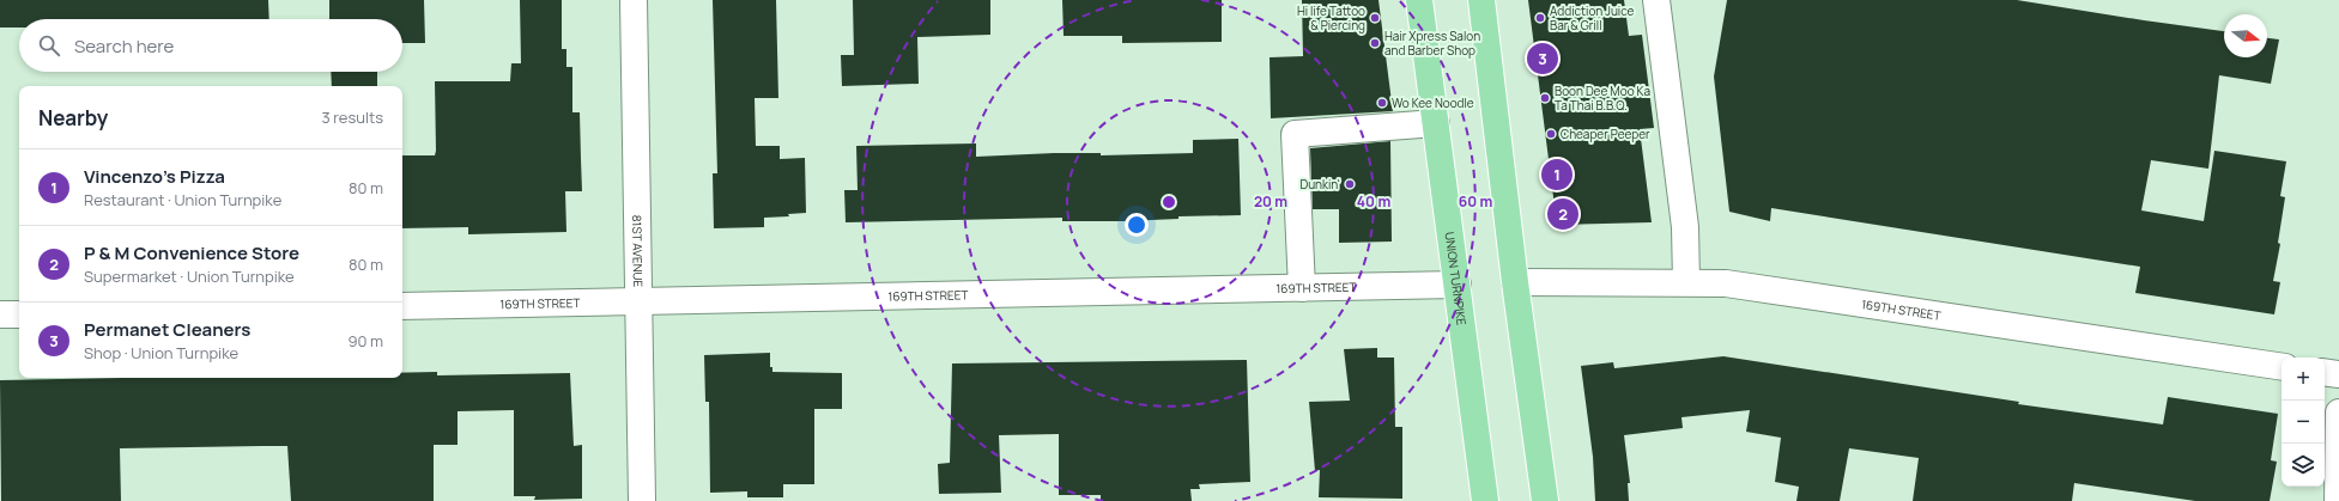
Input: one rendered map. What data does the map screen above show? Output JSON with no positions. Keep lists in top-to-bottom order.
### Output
{
  "streets": {
    "main road": ["UNION TURNPIKE"],
    "street": ["81ST AVENUE", "169TH STREET"]
  },
  "crossings": [
    ["81ST AVENUE", "169TH STREET"],
    ["UNION TURNPIKE", "169TH STREET"]
  ],
  "places": [
    "Hi life Tattoo & Piercing",
    "Addiction Juice Bar & Grill",
    "Hair Xpress Salon and Barber Shop",
    "Boon Dee Moo Ka Ta Thai B.B.Q.",
    "Wo Kee Noodle",
    "Cheaper Peeper",
    "Dunkin'"
  ],
  "north": "right",
  "page": {
    "search": "Search here",
    "pins": ["3", "1", "2"],
    "heading": ["Nearby", "3 results"],
    "list": [
      {
        "mark": "1",
        "name": "Vincenzo's Pizza",
        "note": "Restaurant · Union Turnpike",
        "value": "80 m"
      },
      {
        "mark": "2",
        "name": "P & M Convenience Store",
        "note": "Supermarket · Union Turnpike",
        "value": "80 m"
      },
      {
        "mark": "3",
        "name": "Permanet Cleaners",
        "note": "Shop · Union Turnpike",
        "value": "90 m"
      }
    ],
    "map_buttons": ["+", "−"]
  },
  "rings": ["20 m", "40 m", "60 m"]
}
